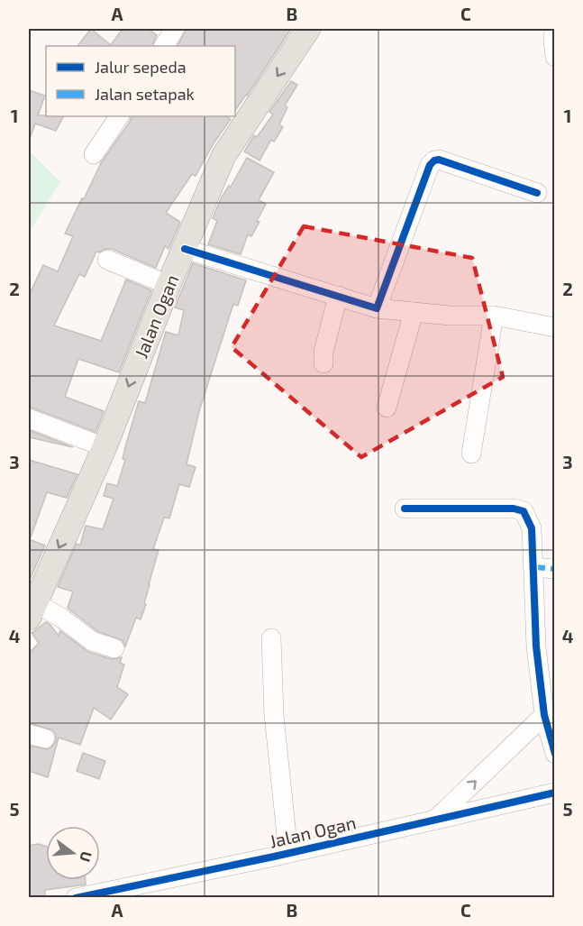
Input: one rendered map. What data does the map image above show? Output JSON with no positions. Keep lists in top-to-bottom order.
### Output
{
  "streets": {
    "main road": ["Jalan Ogan"]
  },
  "one_way": ["Jalan Ogan"],
  "legend": ["Jalur sepeda", "Jalan setapak"],
  "north": "right",
  "grid": {
    "columns": ["A", "B", "C"],
    "rows": [
      "1",
      "2",
      "3",
      "4",
      "5"
    ]
  }
}
